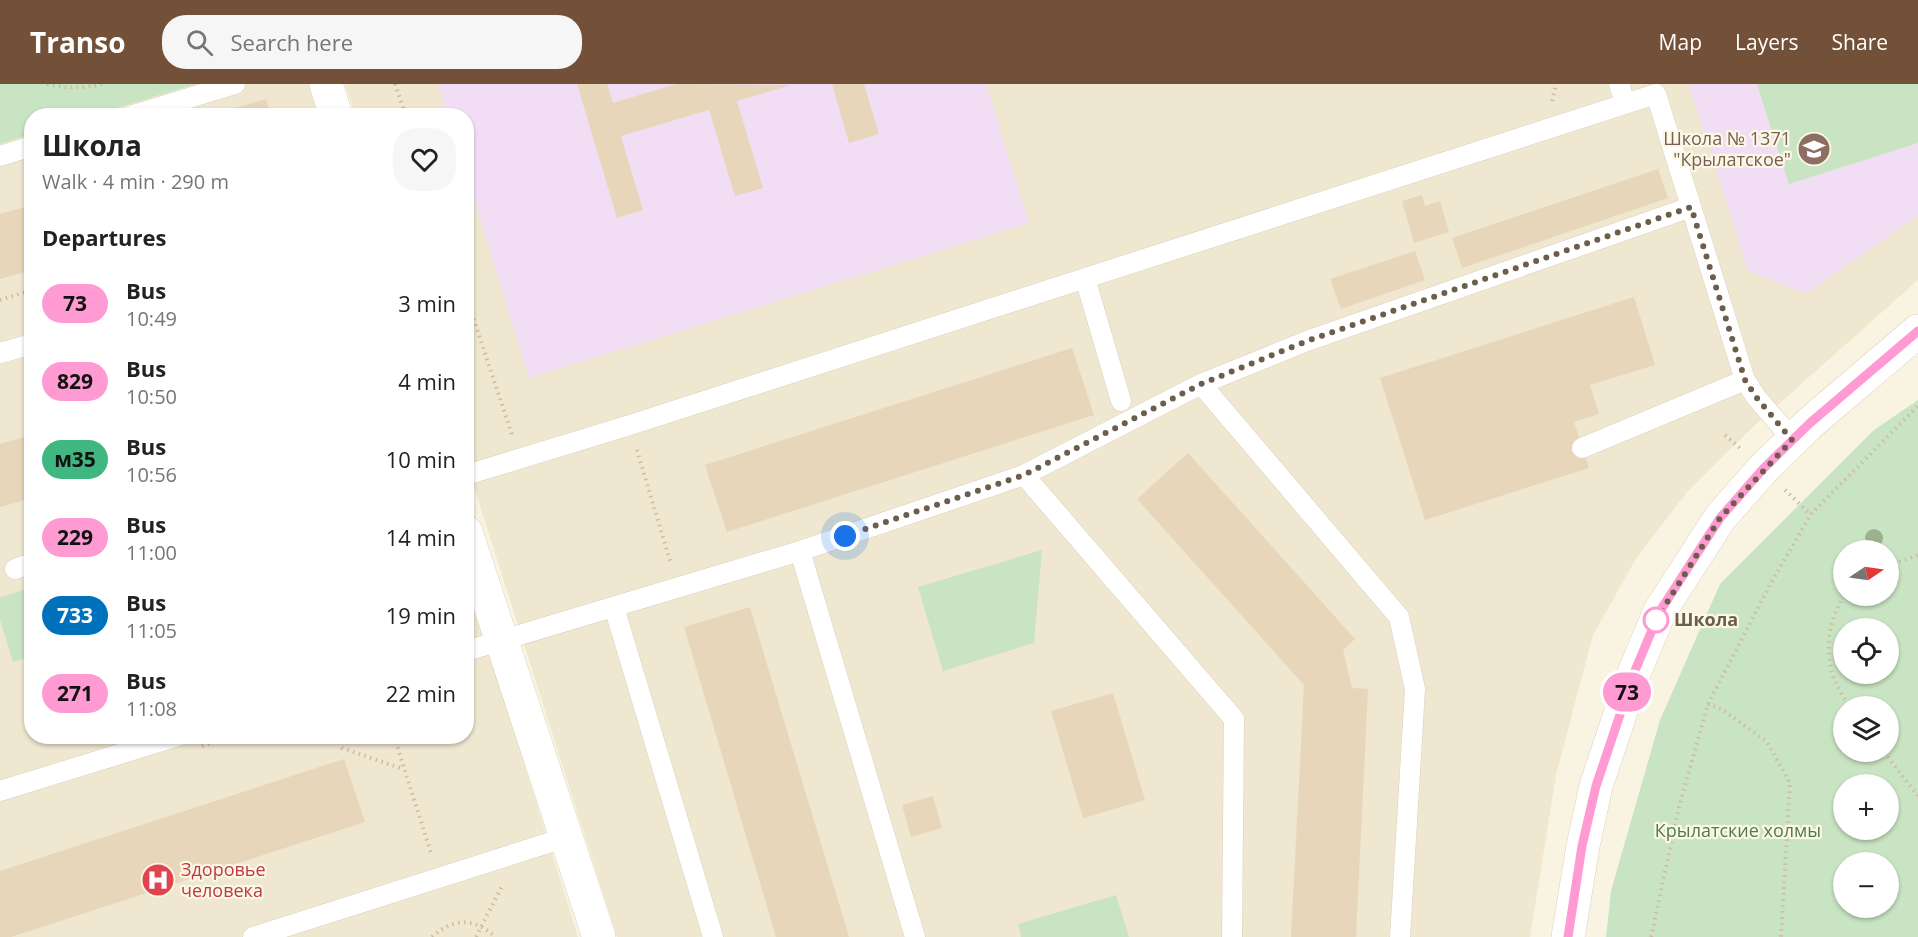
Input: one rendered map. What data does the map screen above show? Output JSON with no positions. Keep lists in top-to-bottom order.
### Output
{
  "parks": ["Крылатские холмы"],
  "places": {
    "school or university": ["Школа № 1371 \"Крылатское\""],
    "other": ["Школа"],
    "hospital": ["Здоровье человека"]
  },
  "lines": ["bus line 73"],
  "north": "right",
  "page": {
    "header": "Transo",
    "search": "Search here",
    "nav": ["Map", "Layers", "Share"],
    "on_map": "73",
    "heading": [
      ["Школа", "Walk · 4 min · 290 m"],
      "Departures"
    ],
    "list": [
      {
        "mark": "73",
        "name": "Bus",
        "note": "10:49",
        "value": "3 min"
      },
      {
        "mark": "829",
        "name": "Bus",
        "note": "10:50",
        "value": "4 min"
      },
      {
        "mark": "м35",
        "name": "Bus",
        "note": "10:56",
        "value": "10 min"
      },
      {
        "mark": "229",
        "name": "Bus",
        "note": "11:00",
        "value": "14 min"
      },
      {
        "mark": "733",
        "name": "Bus",
        "note": "11:05",
        "value": "19 min"
      },
      {
        "mark": "271",
        "name": "Bus",
        "note": "11:08",
        "value": "22 min"
      }
    ],
    "map_buttons": ["+", "−"]
  }
}
